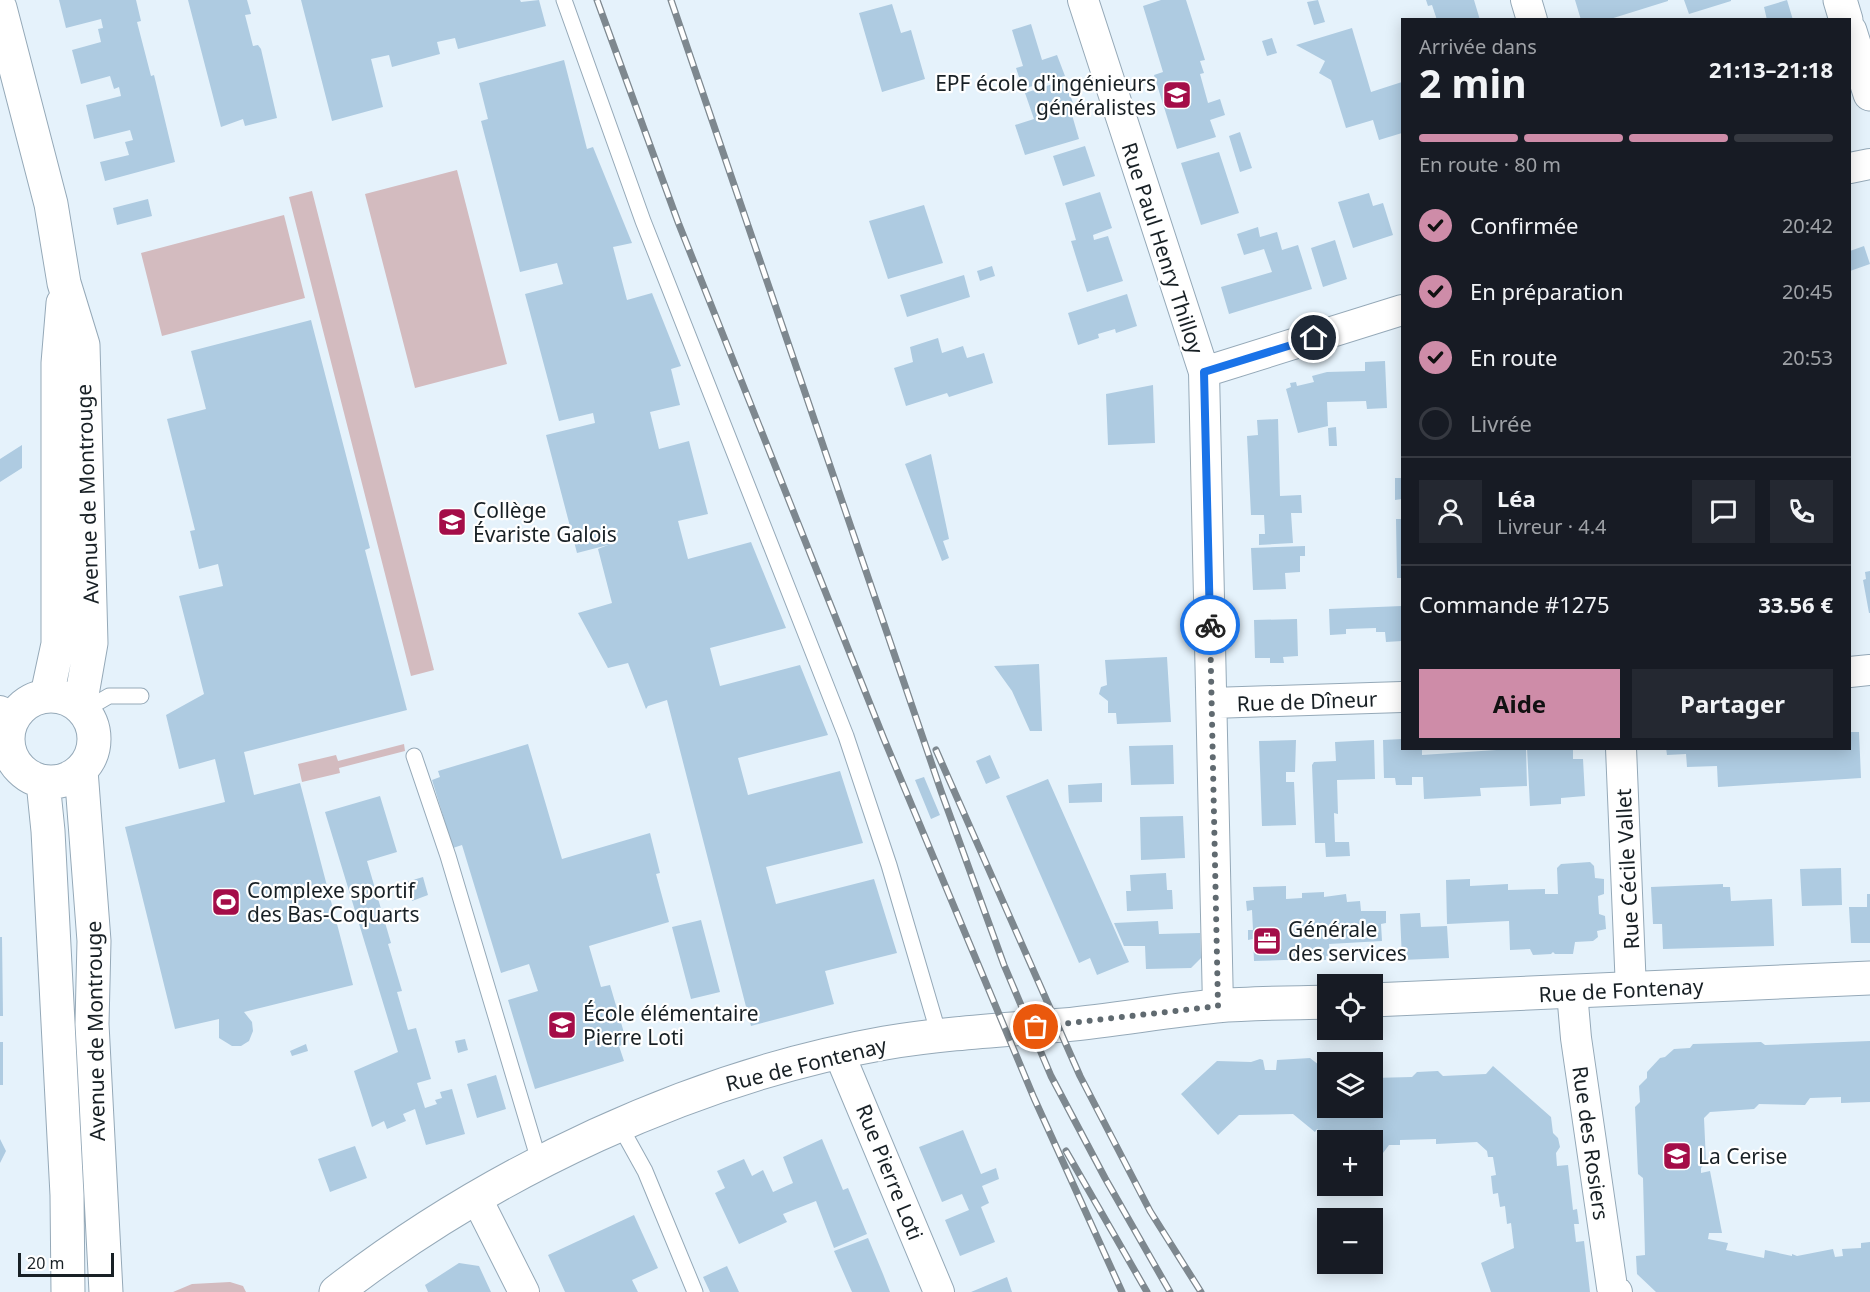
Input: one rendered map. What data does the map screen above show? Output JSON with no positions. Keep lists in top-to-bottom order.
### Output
{
  "streets": {
    "street": [
      "Rue Paul Henry Thilloy",
      "Avenue de Montrouge",
      "Rue de Dîneur",
      "Rue Cécile Vallet",
      "Rue de Fontenay",
      "Rue des Rosiers",
      "Rue Pierre Loti"
    ]
  },
  "crossings": [
    ["Rue Paul Henry Thilloy", "Rue de Dîneur"],
    ["Rue Paul Henry Thilloy", "Rue de Fontenay"],
    ["Rue Cécile Vallet", "Rue de Fontenay"],
    ["Rue de Fontenay", "Rue des Rosiers"],
    ["Rue de Fontenay", "Rue Pierre Loti"]
  ],
  "places": {
    "school or university": [
      "EPF école d'ingénieurs généralistes",
      "Collège Évariste Galois",
      "École élémentaire Pierre Loti",
      "La Cerise"
    ],
    "sports": ["Complexe sportif des Bas-Coquarts"],
    "office": ["Générale des services"]
  },
  "scale_bar": "20 m",
  "page": {
    "heading": ["2 min", "Arrivée dans", "21:13–21:18"],
    "panel": [
      "Léa",
      "Livreur · 4.4",
      "Commande #1275",
      "33.56 €"
    ],
    "bar": "En route · 80 m",
    "list": [
      ["Confirmée", "20:42"],
      ["En préparation", "20:45"],
      ["En route", "20:53"],
      "Livrée"
    ],
    "buttons": ["Aide", "Partager"],
    "map_buttons": ["+", "−"],
    "scale": "20 m"
  }
}
